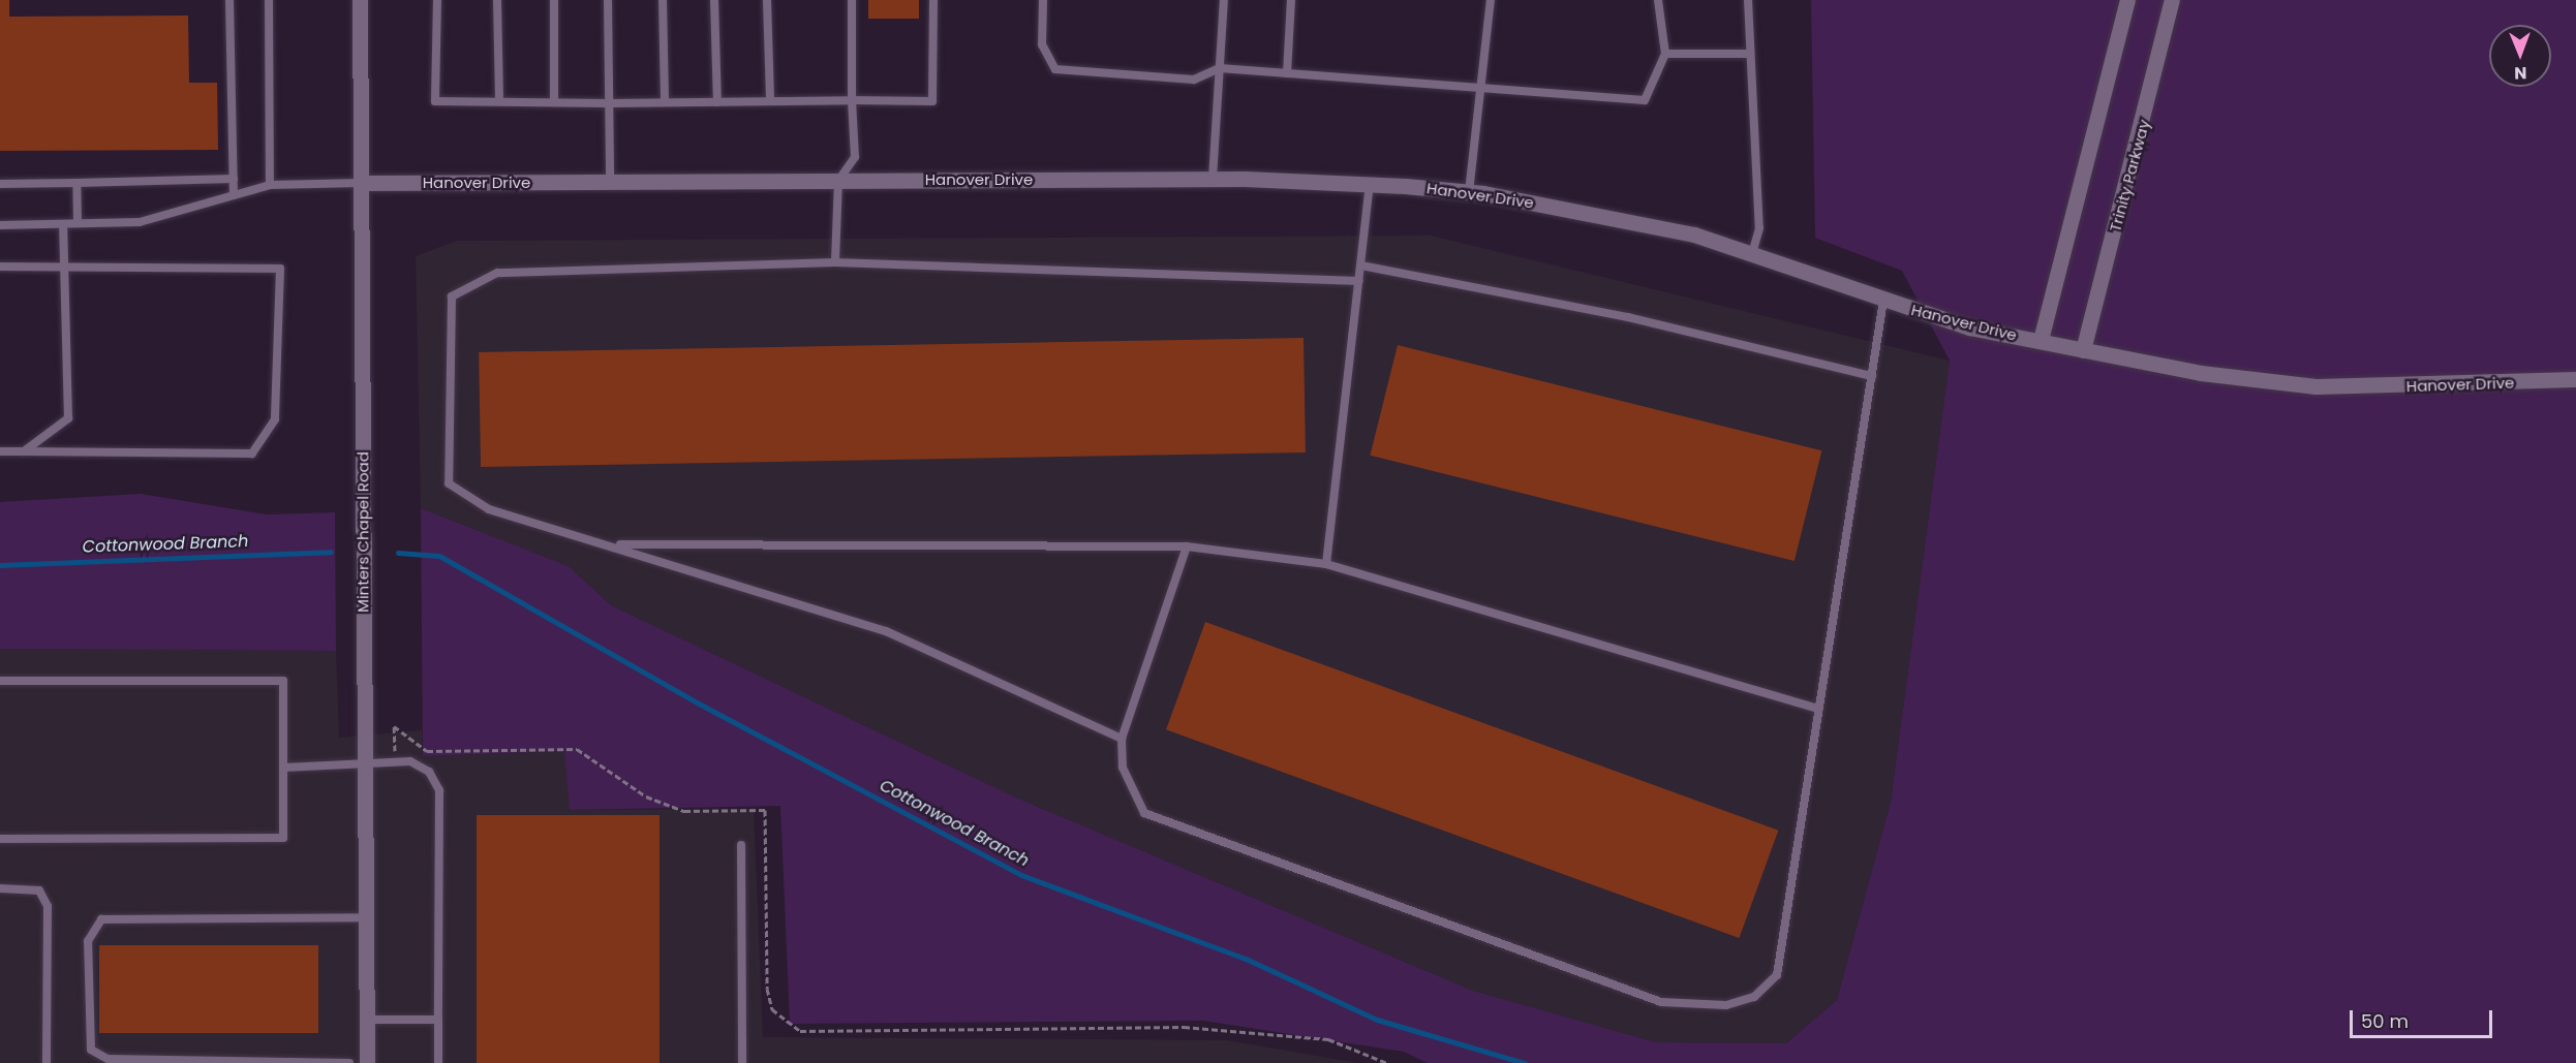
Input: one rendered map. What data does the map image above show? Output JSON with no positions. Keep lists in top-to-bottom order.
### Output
{
  "streets": {
    "street": ["Trinity Parkway", "Hanover Drive", "Minters Chapel Road"]
  },
  "crossings": [
    ["Trinity Parkway", "Hanover Drive"],
    ["Hanover Drive", "Minters Chapel Road"]
  ],
  "water": ["Cottonwood Branch"],
  "scale_bar": "50 m",
  "north": "bottom"
}
